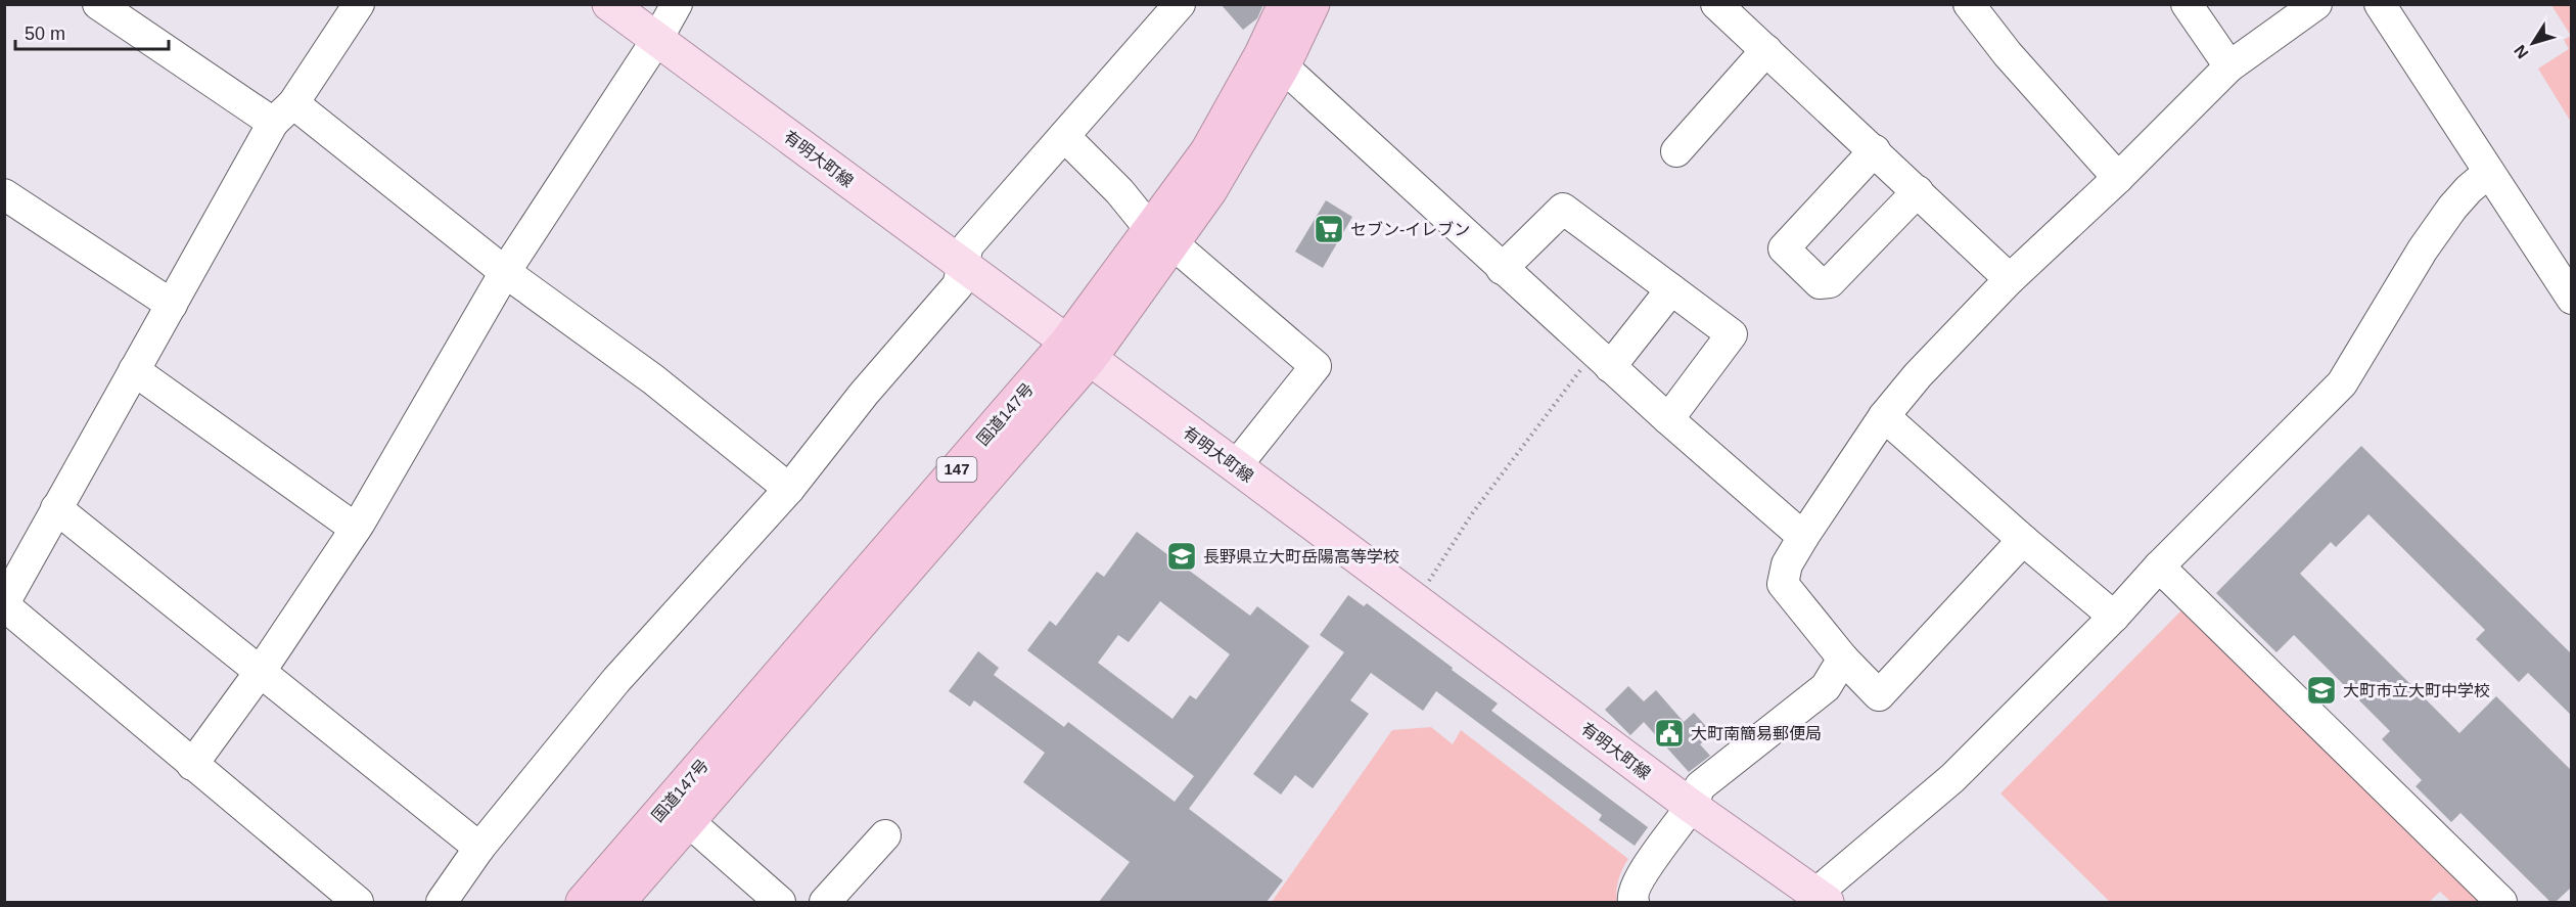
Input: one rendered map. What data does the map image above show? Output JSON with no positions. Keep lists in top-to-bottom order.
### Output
{
  "streets": {
    "highway": ["国道147号", "147"],
    "main road": ["有明大町線"]
  },
  "crossings": [
    ["有明大町線", "国道147号"]
  ],
  "places": {
    "supermarket": ["セブン-イレブン"],
    "school or university": ["長野県立大町岳陽高等学校", "大町市立大町中学校"],
    "public building": ["大町南簡易郵便局"]
  },
  "scale_bar": "50 m",
  "north": "bottom left"
}
